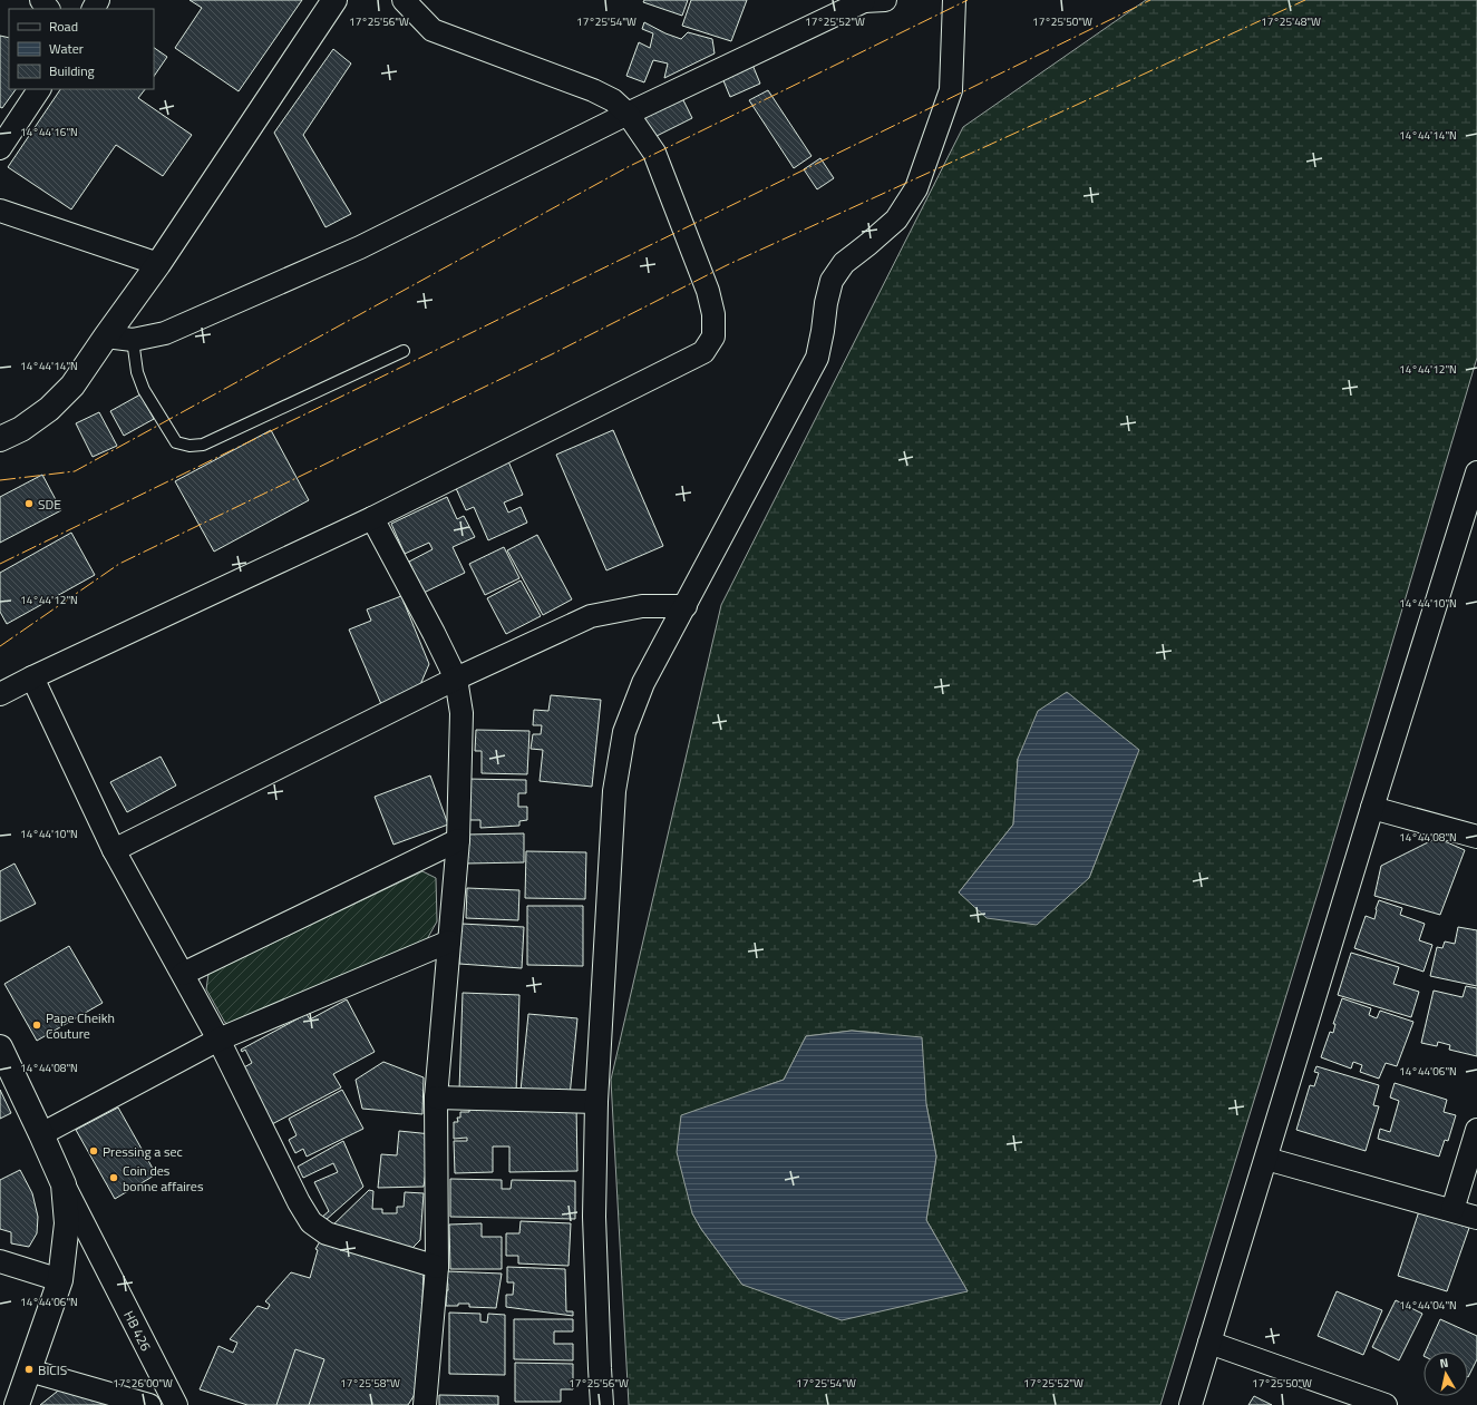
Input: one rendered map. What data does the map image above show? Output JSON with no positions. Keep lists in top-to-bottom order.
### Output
{
  "streets": {
    "street": ["HB 426"]
  },
  "places": [
    "SDE",
    "Pape Cheikh Couture",
    "Pressing a sec",
    "Coin des bonne affaires",
    "BICIS"
  ],
  "legend": ["Road", "Water", "Building"],
  "north": "top",
  "coordinates": [
    "17°25'56\"W",
    "17°25'54\"W",
    "17°25'52\"W",
    "17°25'50\"W",
    "17°25'48\"W",
    "14°44'16\"N",
    "14°44'14\"N",
    "14°44'12\"N",
    "14°44'10\"N",
    "14°44'08\"N",
    "14°44'06\"N",
    "14°44'04\"N",
    "17°26'00\"W",
    "17°25'58\"W"
  ]
}
